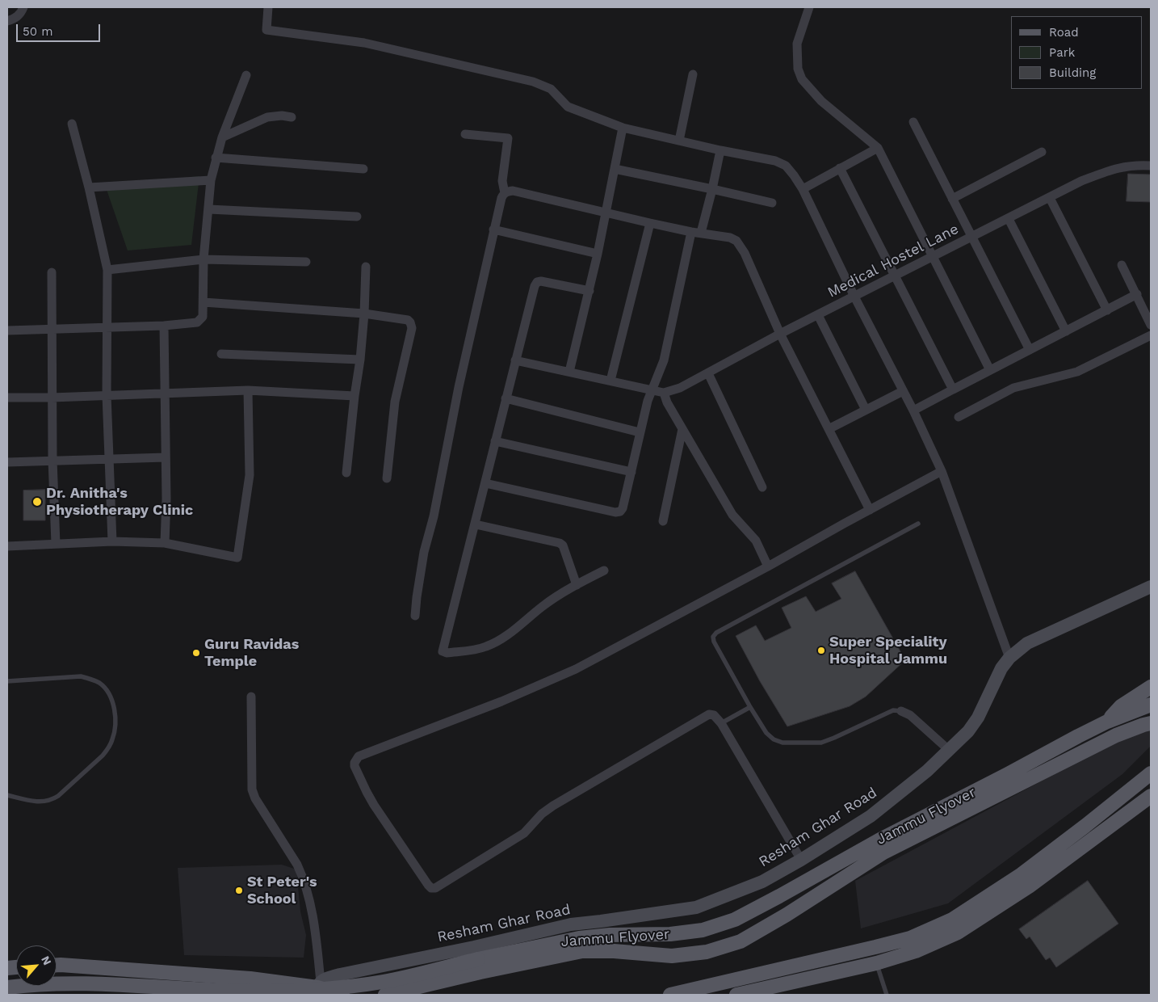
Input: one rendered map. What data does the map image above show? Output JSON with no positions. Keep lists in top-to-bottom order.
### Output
{
  "streets": {
    "main road": ["Jammu Flyover"],
    "street": ["Medical Hostel Lane", "Resham Ghar Road"]
  },
  "places": [
    "Dr. Anitha's Physiotherapy Clinic",
    "Super Speciality Hospital Jammu",
    "Guru Ravidas Temple",
    "St Peter's School"
  ],
  "legend": ["Road", "Park", "Building"],
  "scale_bar": "50 m",
  "north": "top right"
}
